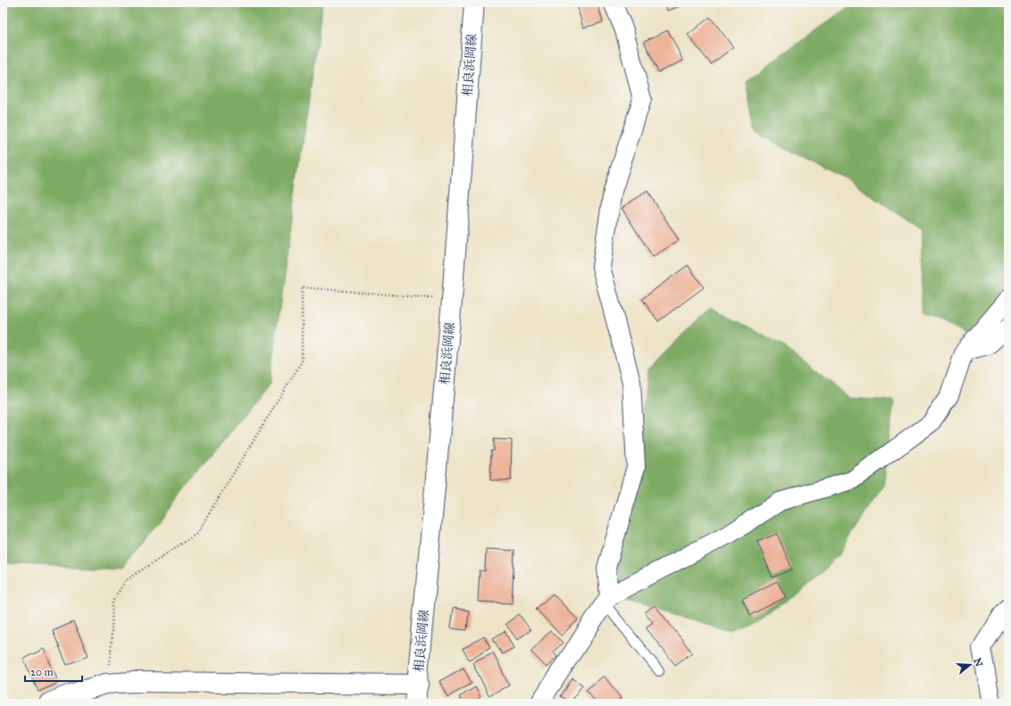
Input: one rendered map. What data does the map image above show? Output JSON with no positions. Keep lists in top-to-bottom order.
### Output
{
  "streets": {
    "main road": ["相良浜岡線"]
  },
  "scale_bar": "20 m",
  "north": "right"
}
